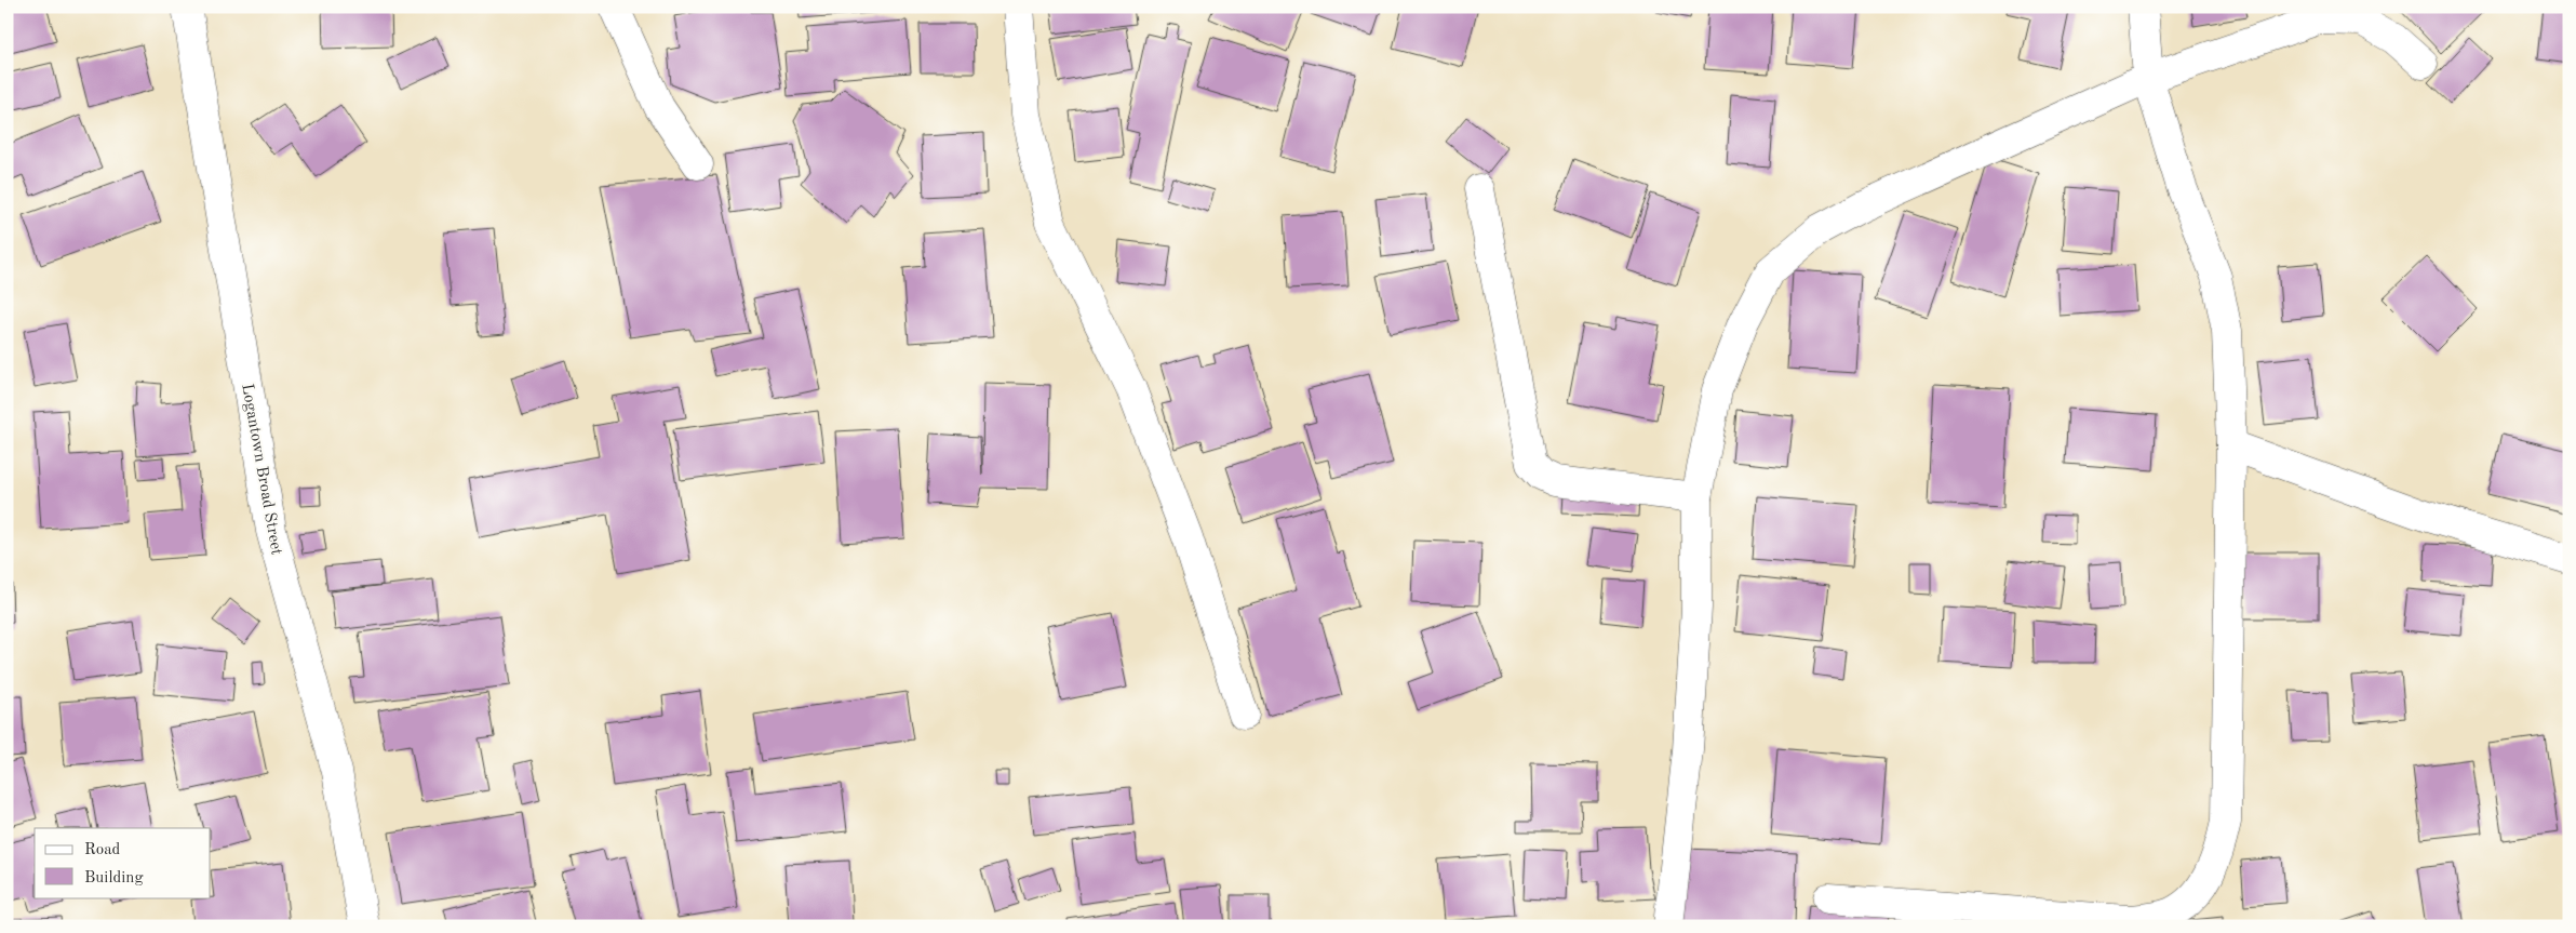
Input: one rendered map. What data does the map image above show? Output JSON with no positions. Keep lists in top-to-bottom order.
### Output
{
  "streets": {
    "street": ["Logantown Broad Street"]
  },
  "legend": ["Road", "Building"]
}
